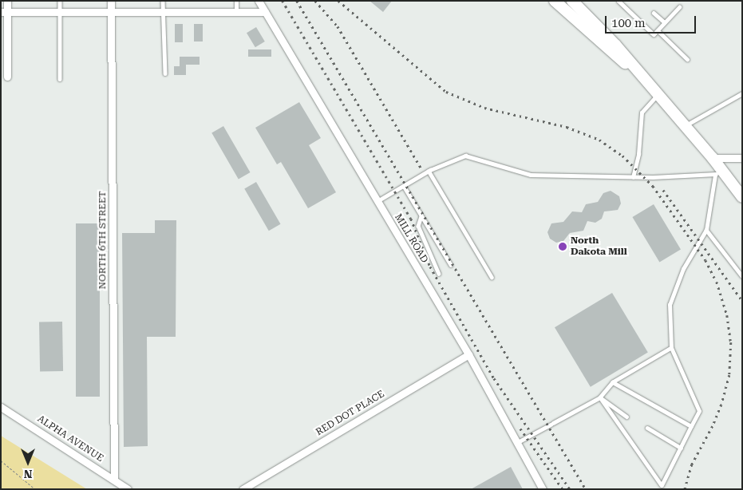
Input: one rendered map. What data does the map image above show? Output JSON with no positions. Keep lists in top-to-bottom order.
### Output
{
  "streets": {
    "street": [
      "MILL ROAD",
      "NORTH 6TH STREET",
      "RED DOT PLACE",
      "ALPHA AVENUE"
    ]
  },
  "crossings": [
    ["MILL ROAD", "RED DOT PLACE"],
    ["NORTH 6TH STREET", "ALPHA AVENUE"]
  ],
  "places": ["North Dakota Mill"],
  "scale_bar": "100 m",
  "north": "bottom"
}
